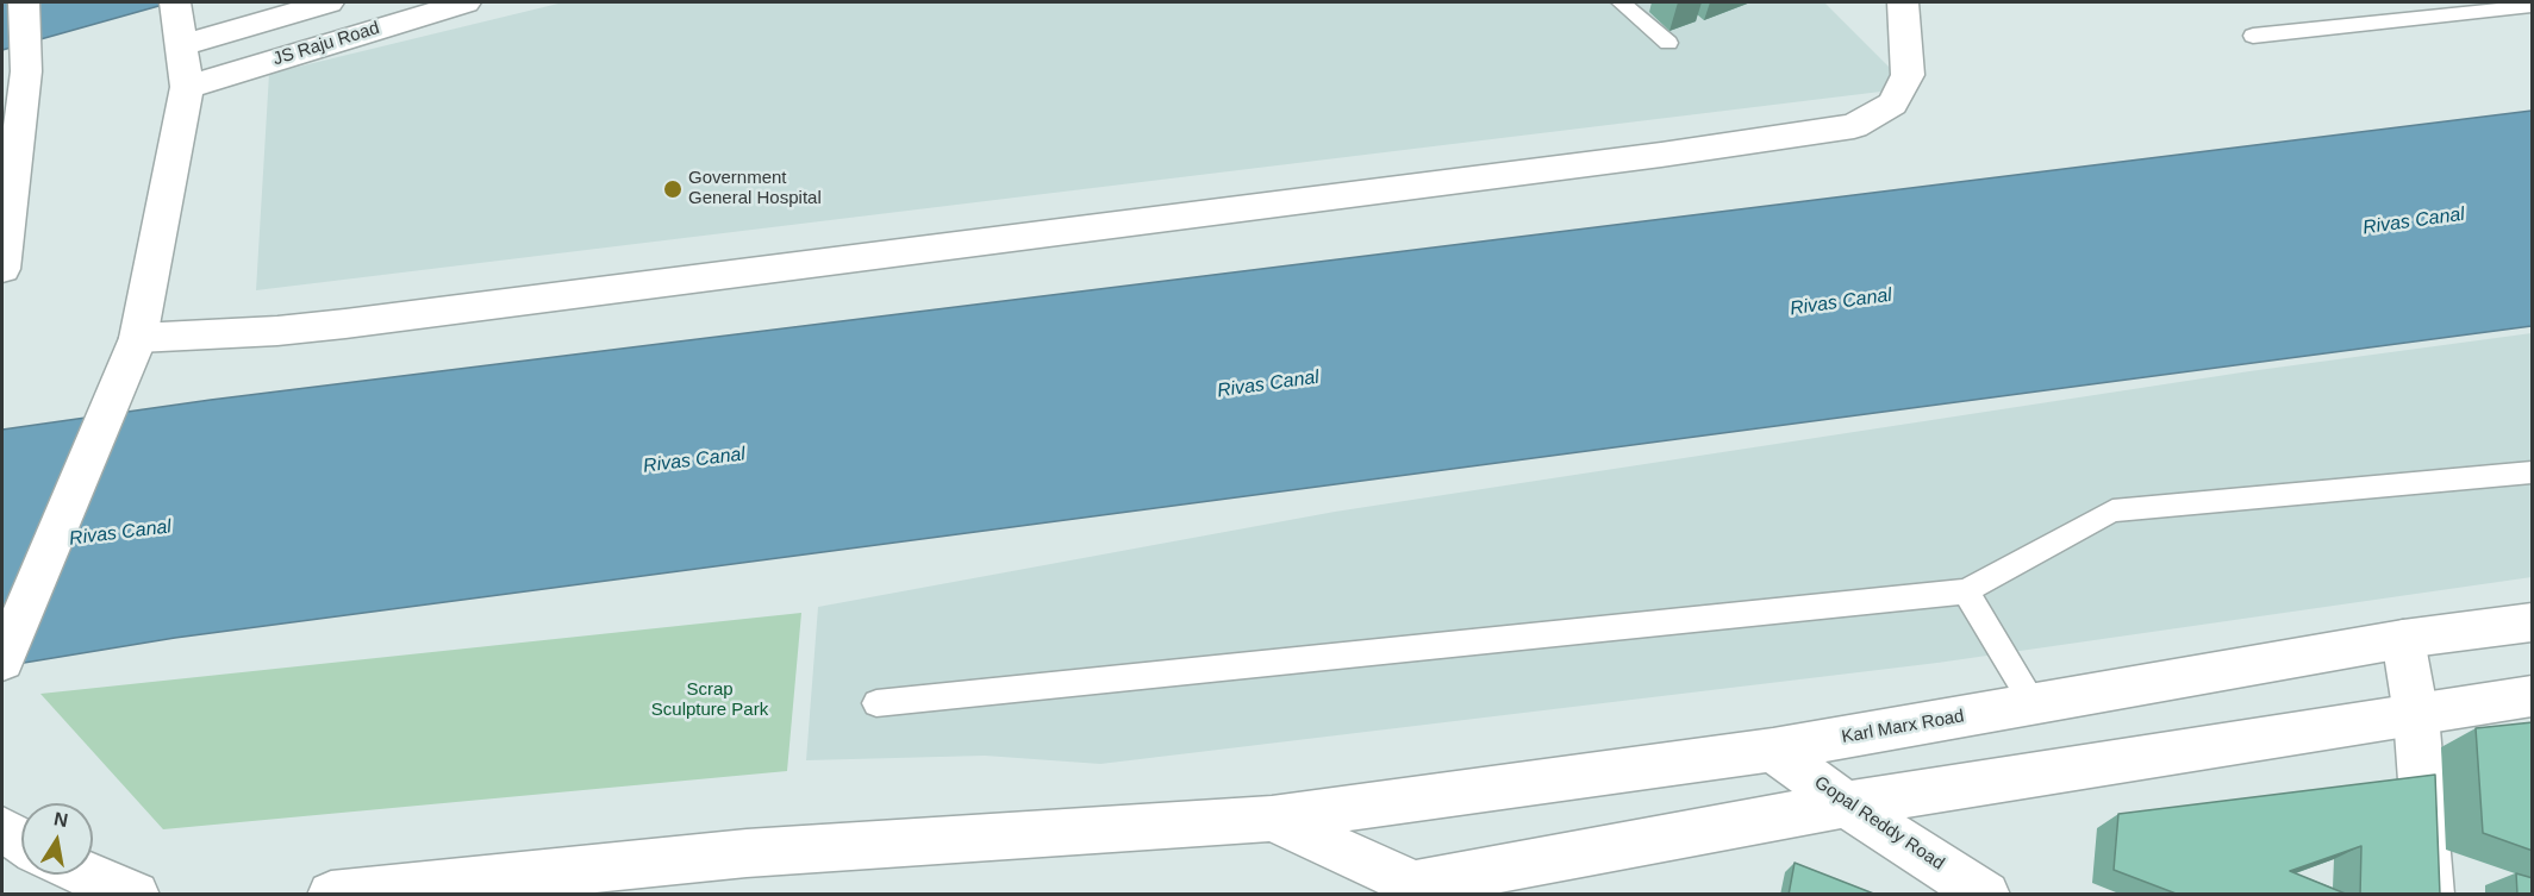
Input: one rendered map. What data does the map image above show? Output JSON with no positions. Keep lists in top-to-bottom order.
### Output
{
  "streets": {
    "main road": ["JS Raju Road", "Karl Marx Road", "Gopal Reddy Road"]
  },
  "crossings": [
    ["Karl Marx Road", "Gopal Reddy Road"]
  ],
  "water": ["Rivas Canal"],
  "parks": ["Scrap Sculpture Park"],
  "places": ["Government General Hospital"],
  "north": "top"
}
